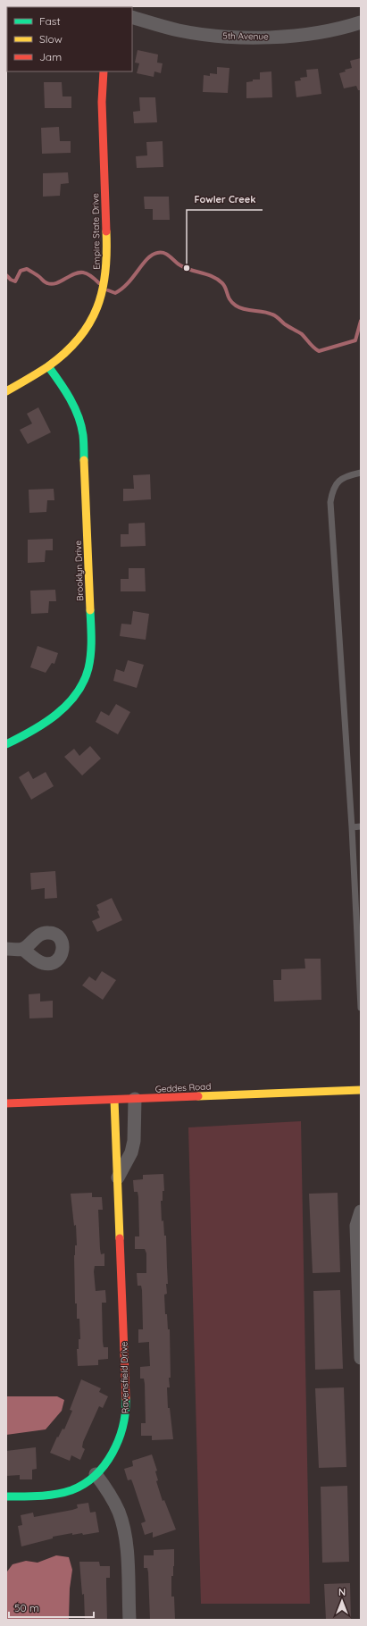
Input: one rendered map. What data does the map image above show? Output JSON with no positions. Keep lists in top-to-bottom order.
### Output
{
  "streets": {
    "street": [
      "5th Avenue",
      "Empire State Drive",
      "Brooklyn Drive",
      "Geddes Road",
      "Ravensfield Drive"
    ]
  },
  "crossings": [
    ["Empire State Drive", "Brooklyn Drive"],
    ["Geddes Road", "Ravensfield Drive"]
  ],
  "places": ["Fowler Creek"],
  "legend": ["Fast", "Slow", "Jam"],
  "scale_bar": "50 m",
  "north": "top"
}
